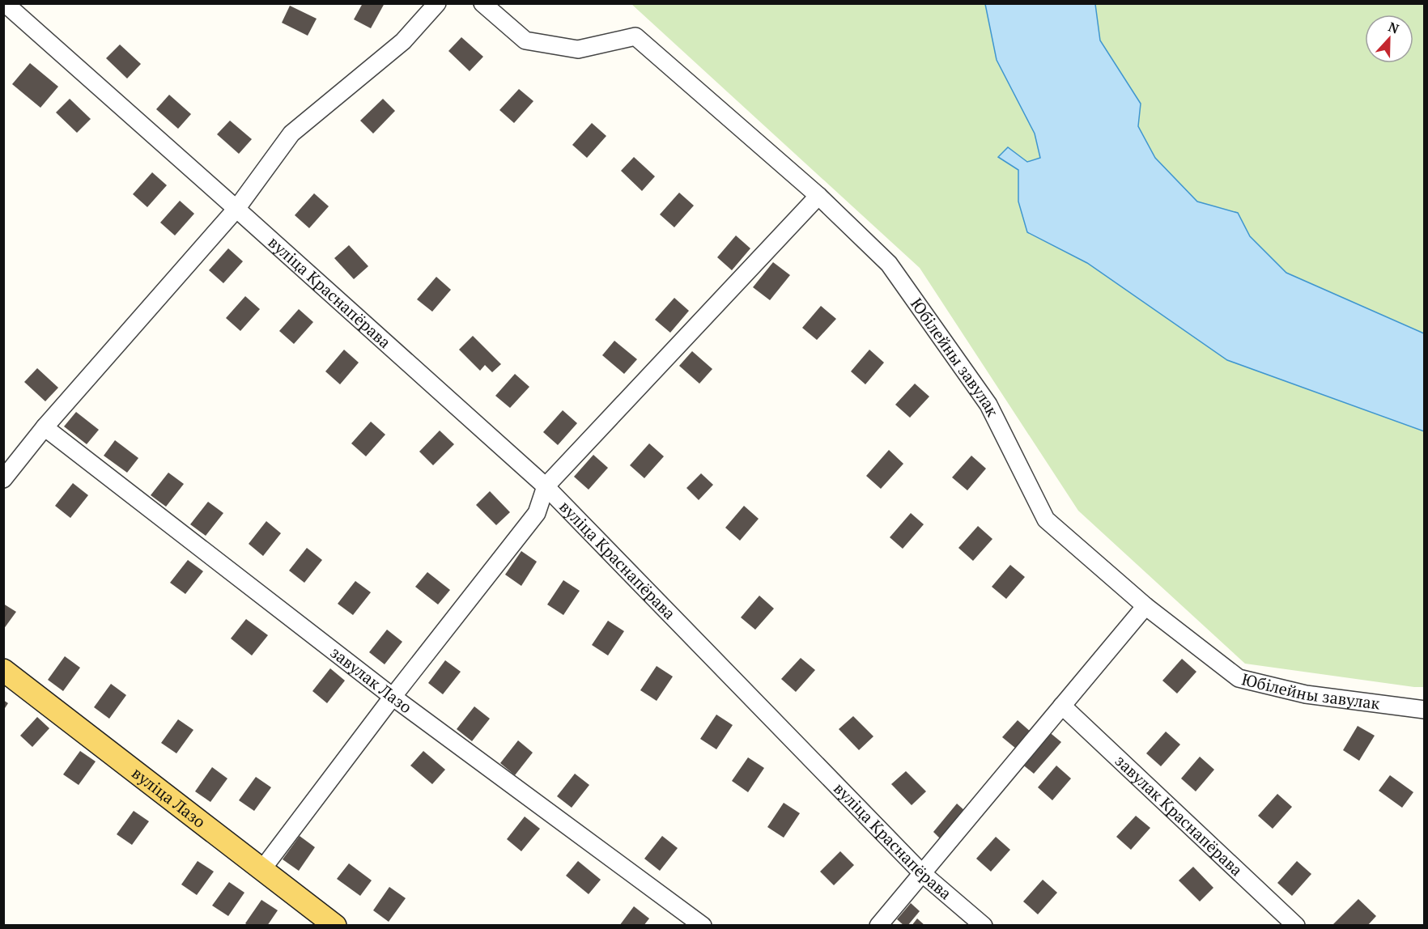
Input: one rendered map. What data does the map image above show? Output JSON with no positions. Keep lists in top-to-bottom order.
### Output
{
  "streets": {
    "main road": ["вуліца Лазо"],
    "street": [
      "вуліца Краснапёрава",
      "Юбілейны завулак",
      "завулак Лазо",
      "завулак Краснапёрава"
    ]
  },
  "north": "top"
}
